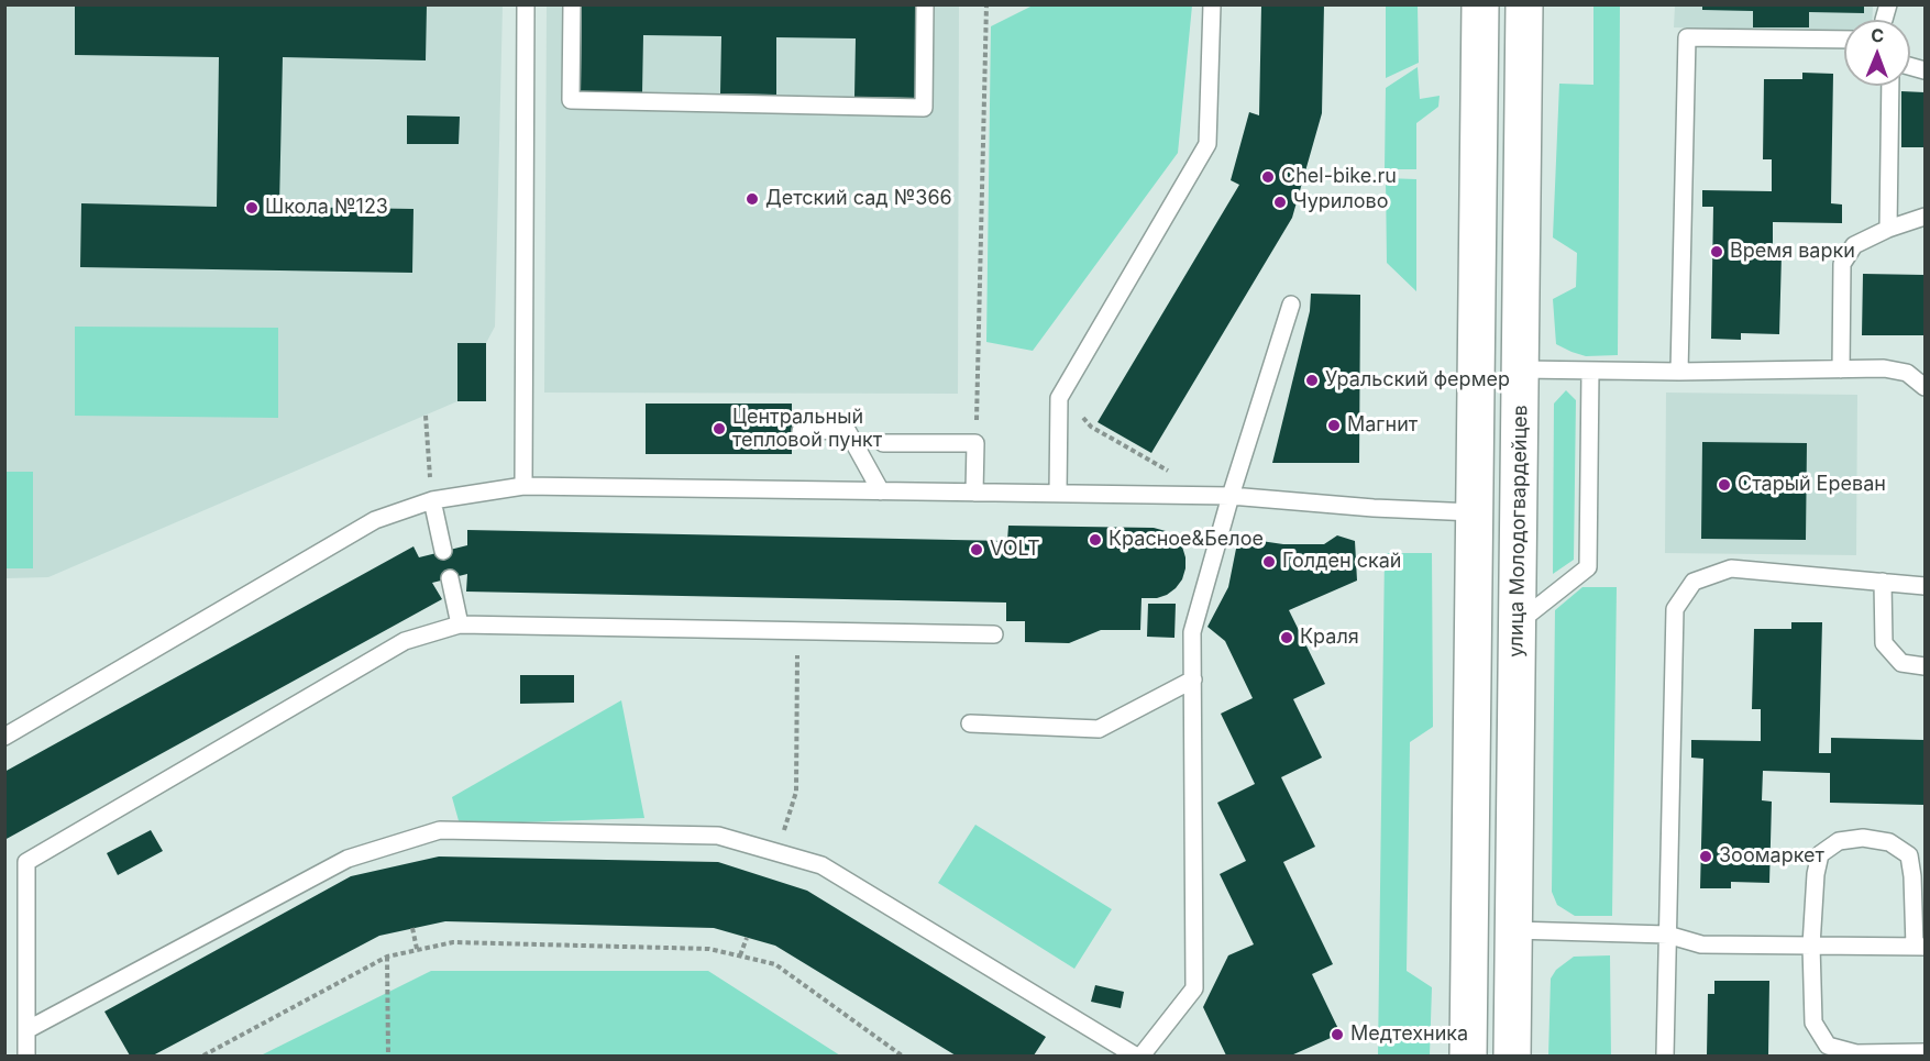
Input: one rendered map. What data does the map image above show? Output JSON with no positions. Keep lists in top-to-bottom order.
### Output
{
  "streets": {
    "main road": ["улица Молодогвардейцев"]
  },
  "places": [
    "Chel-bike.ru",
    "Детский сад №366",
    "Чурилово",
    "Школа №123",
    "Время варки",
    "Уральский фермер",
    "Магнит",
    "Центральный тепловой пункт",
    "Старый Ереван",
    "Красное&Белое",
    "VOLT",
    "Голден скай",
    "Краля",
    "Зоомаркет",
    "Медтехника"
  ],
  "north": "top"
}
